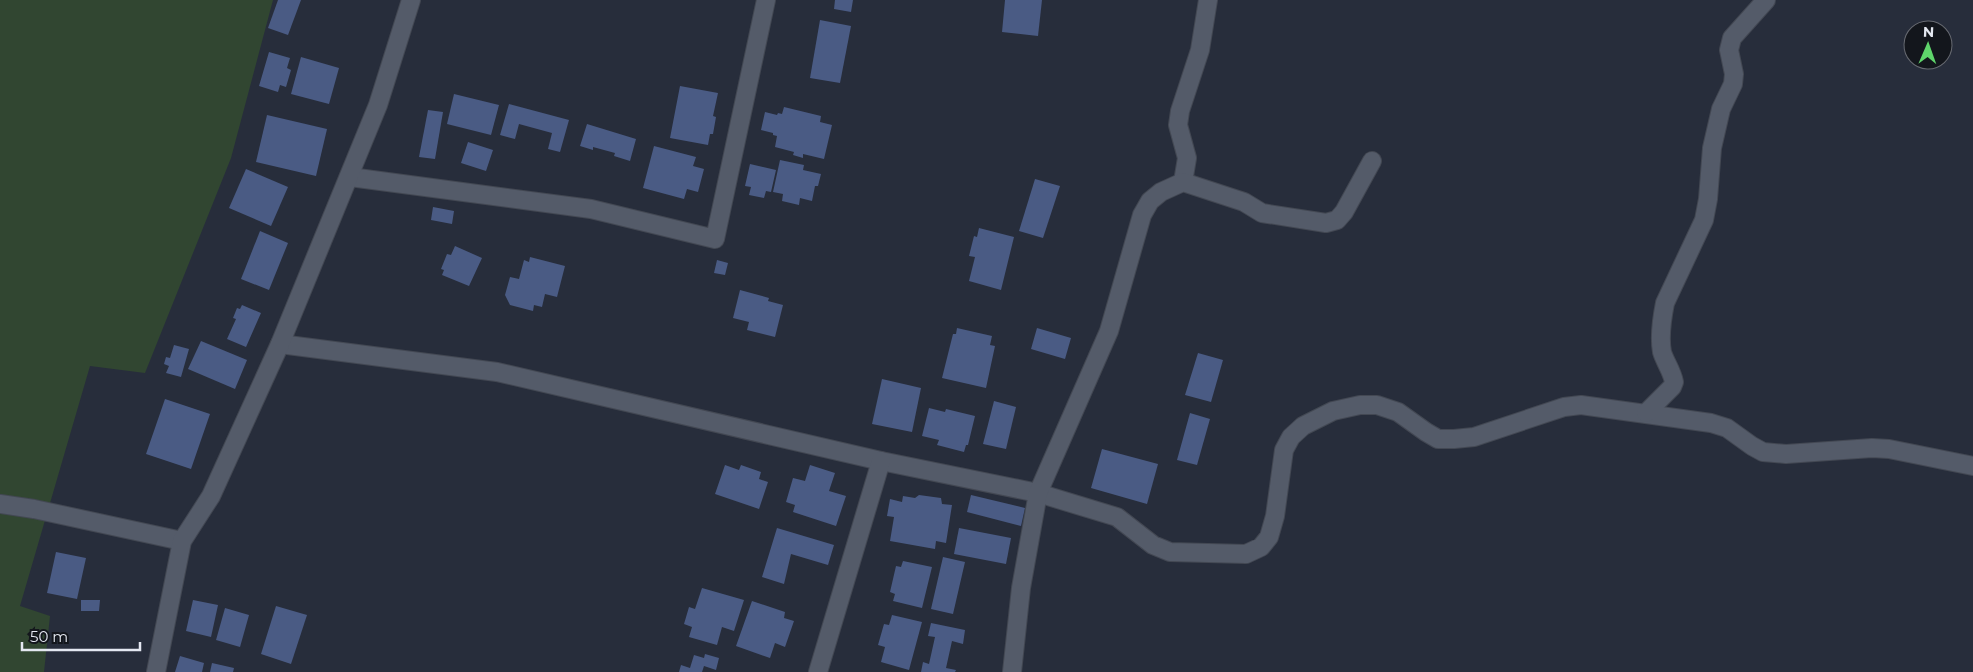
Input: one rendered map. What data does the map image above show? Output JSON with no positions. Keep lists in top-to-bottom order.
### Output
{
  "scale_bar": "50 m",
  "north": "top"
}
